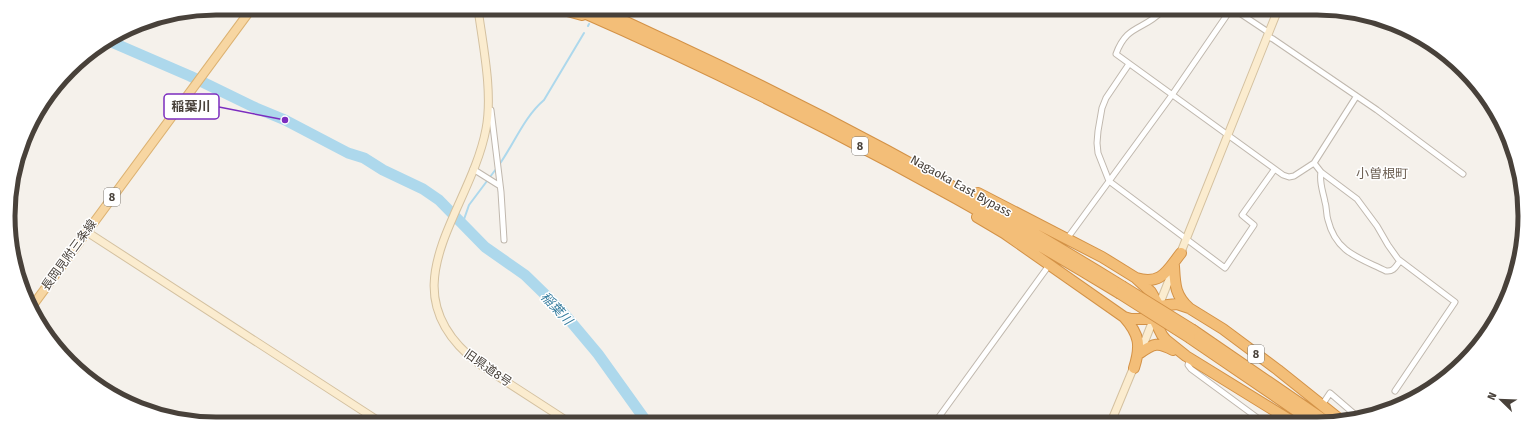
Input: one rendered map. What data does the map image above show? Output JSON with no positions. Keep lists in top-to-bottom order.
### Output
{
  "streets": {
    "highway": ["8", "Nagaoka East Bypass"],
    "main road": ["長岡見附三条線"],
    "street": ["旧県道8号"]
  },
  "crossings": [
    ["8", "Nagaoka East Bypass"]
  ],
  "districts": ["小曽根町"],
  "water": ["稲葉川"],
  "places": ["稲葉川"],
  "north": "top left"
}
